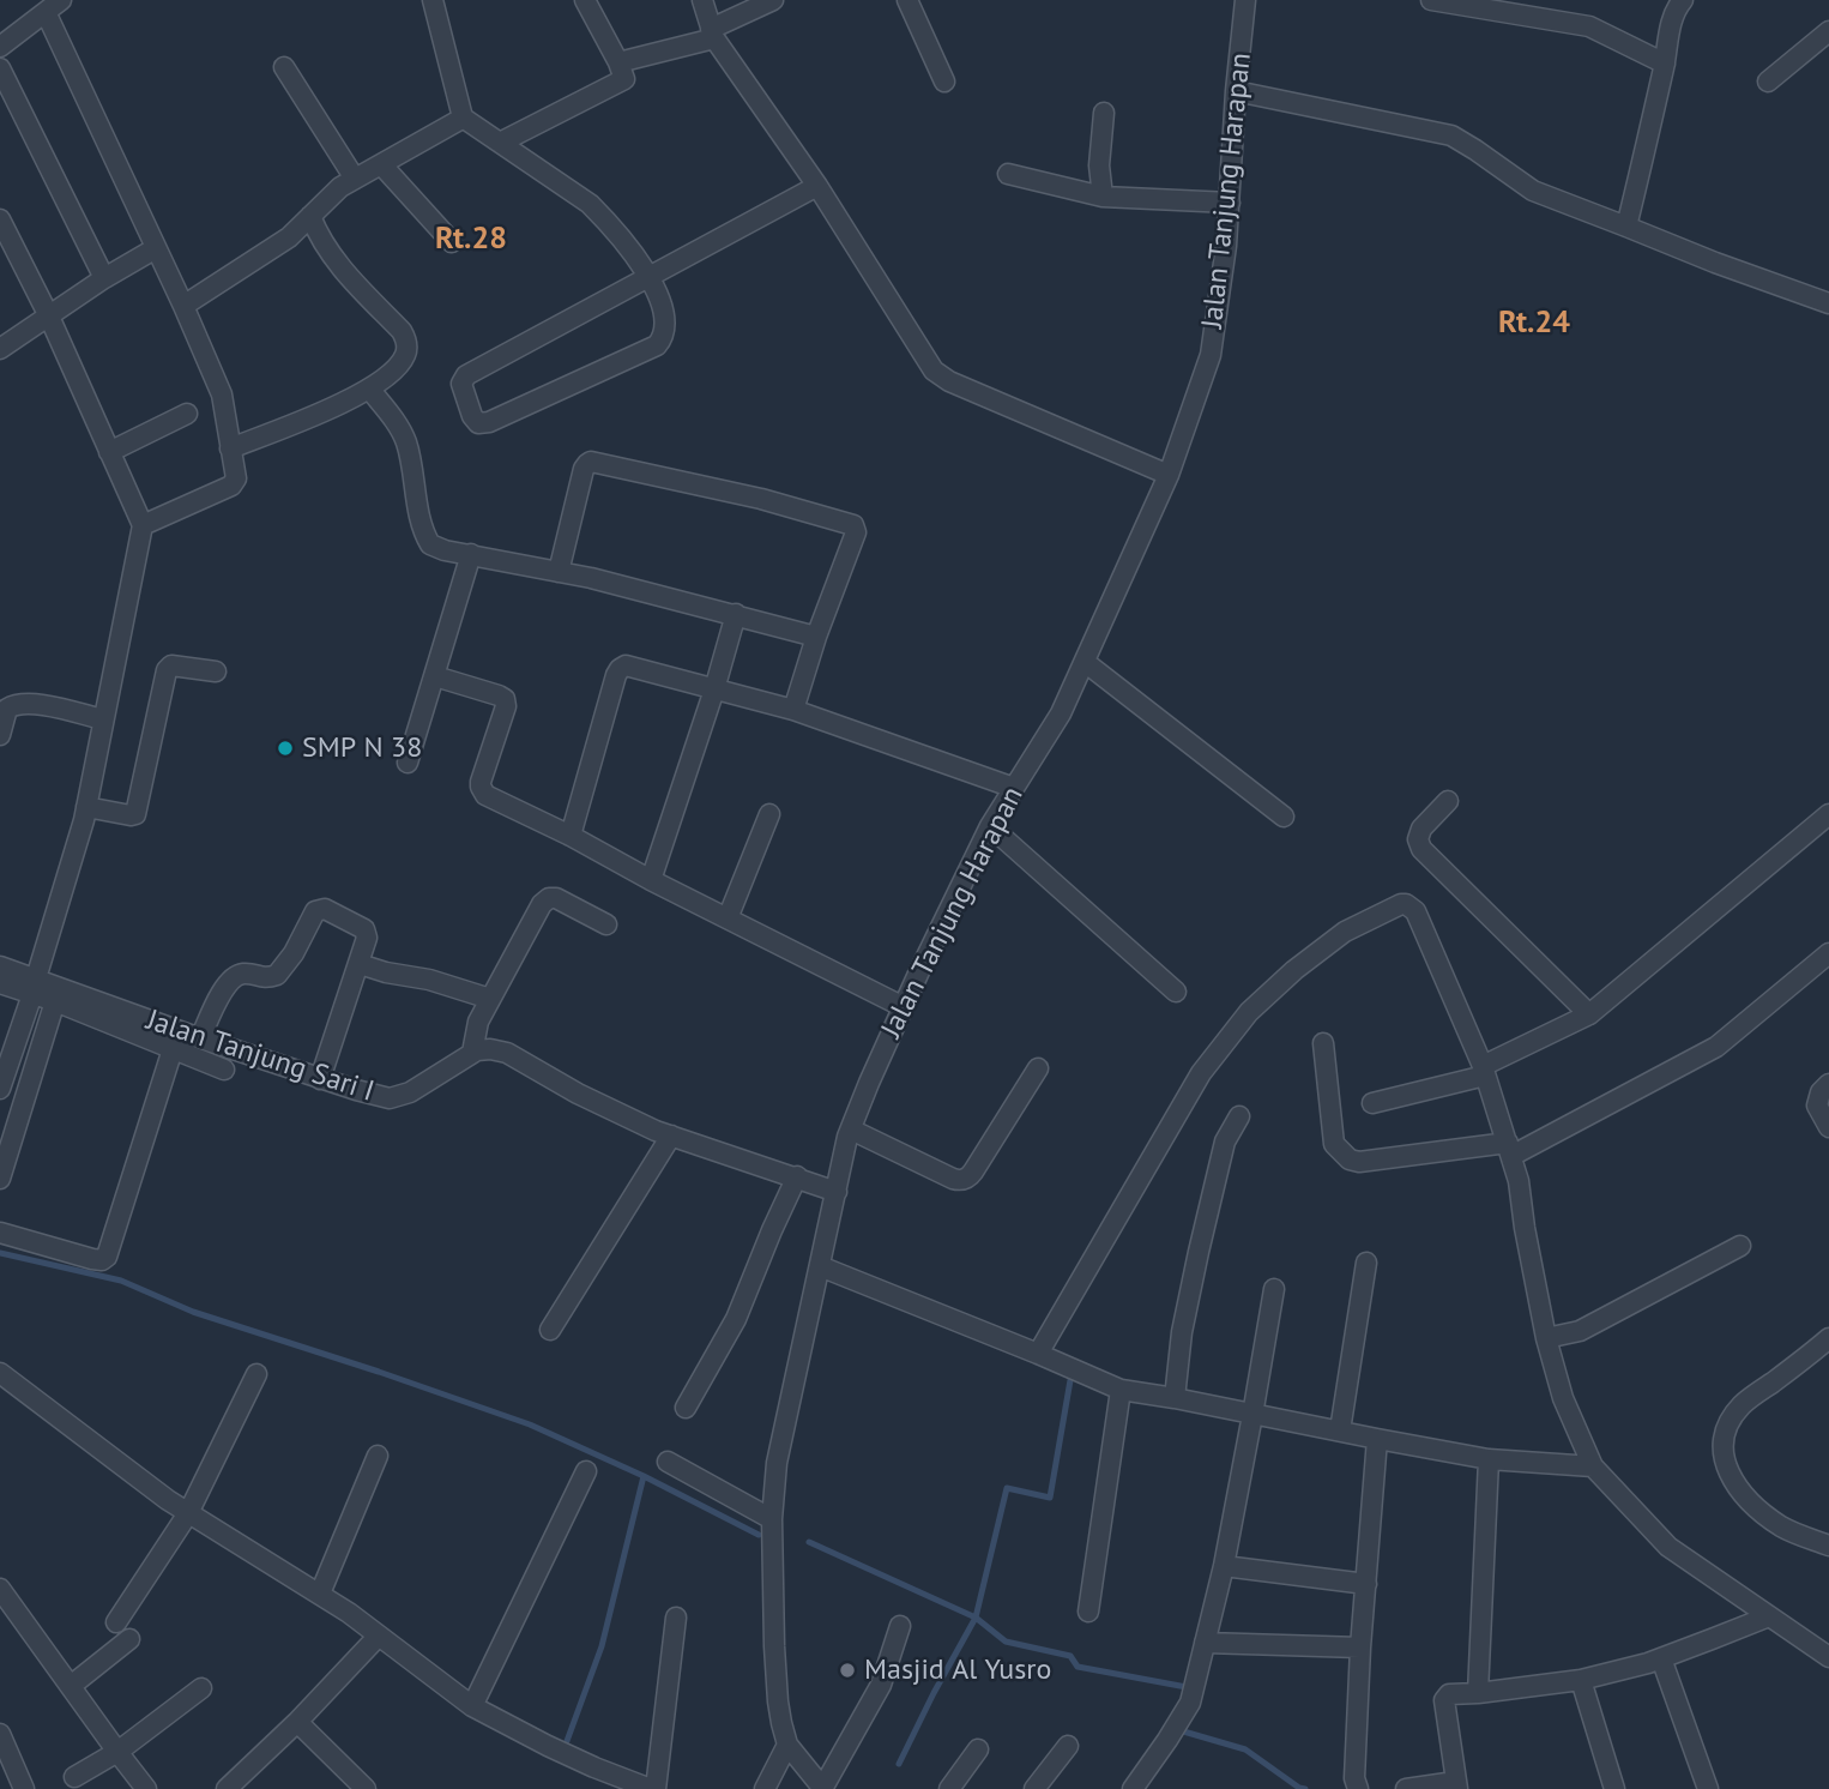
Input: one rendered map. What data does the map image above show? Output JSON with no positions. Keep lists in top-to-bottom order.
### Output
{
  "streets": {
    "street": ["Jalan Tanjung Harapan", "Jalan Tanjung Sari I"]
  },
  "districts": ["Rt.28", "Rt.24"],
  "places": ["SMP N 38", "Masjid Al Yusro"]
}
